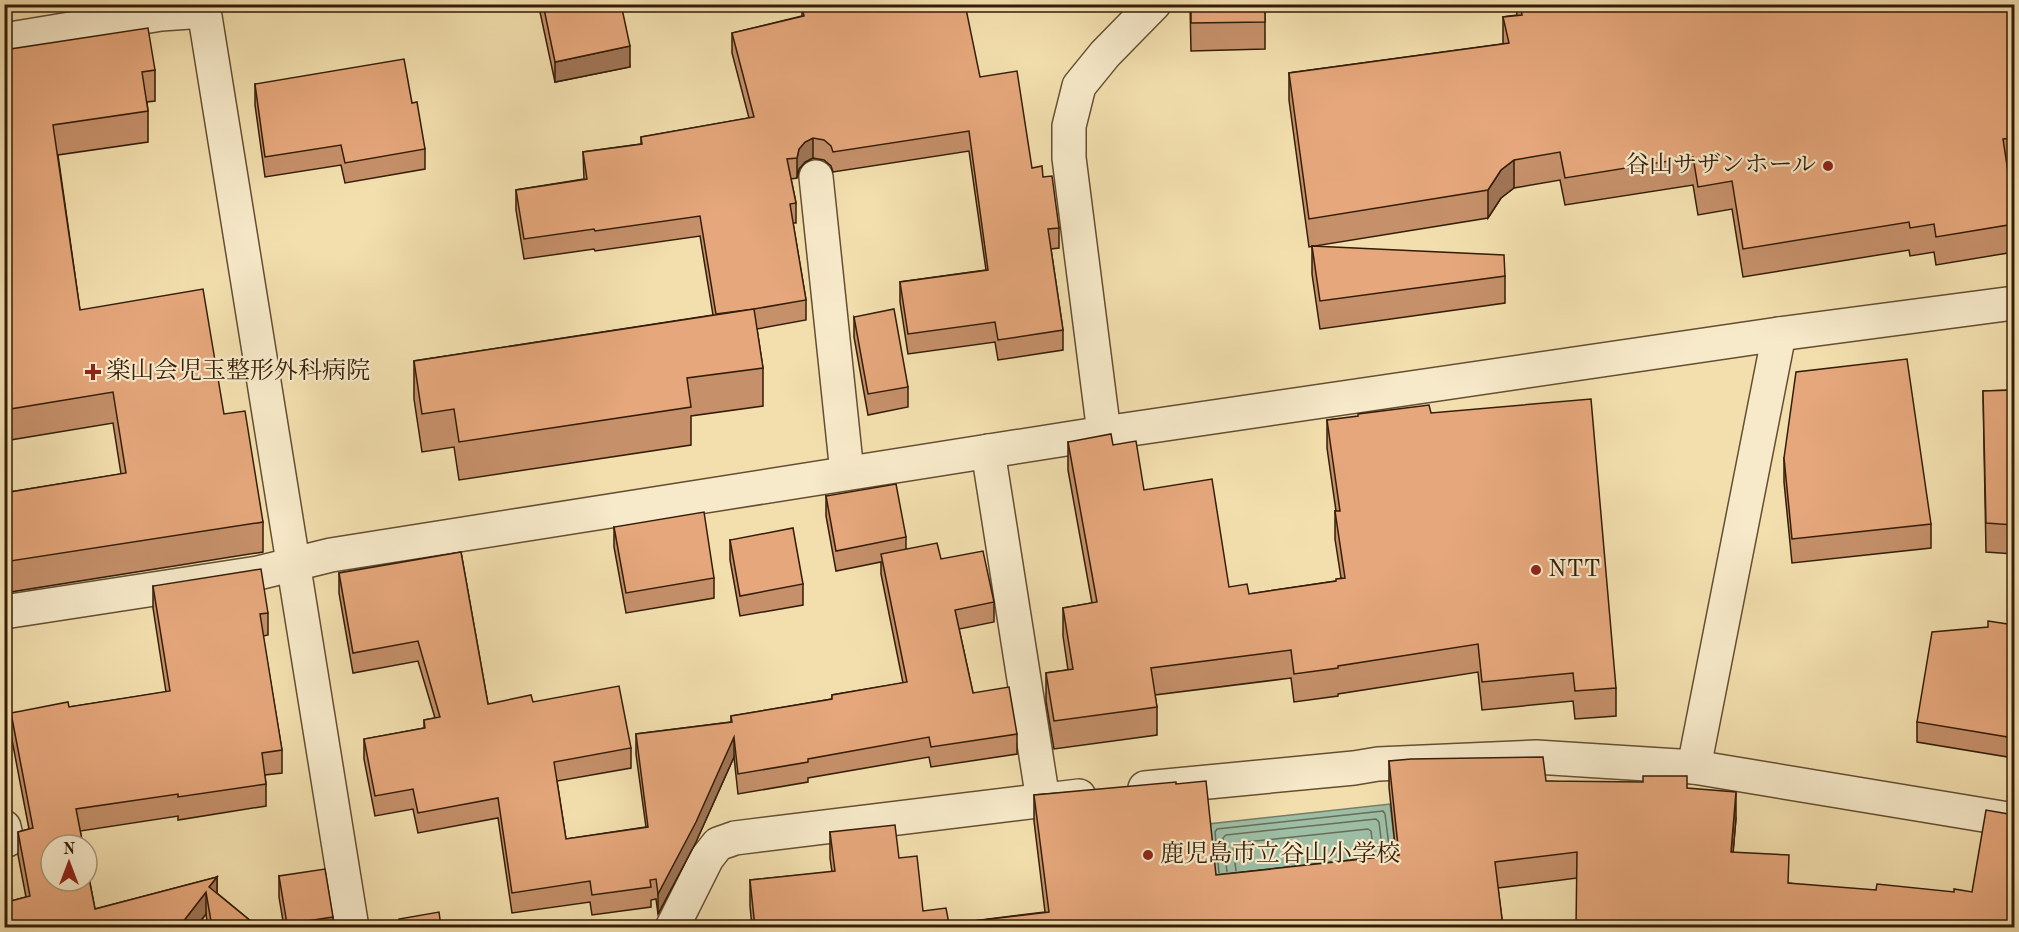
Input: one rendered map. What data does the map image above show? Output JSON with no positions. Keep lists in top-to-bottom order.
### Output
{
  "places": {
    "other": ["谷山サザンホール", "NTT", "鹿児島市立谷山小学校"],
    "health": ["楽山会児玉整形外科病院"]
  },
  "north": "top"
}
